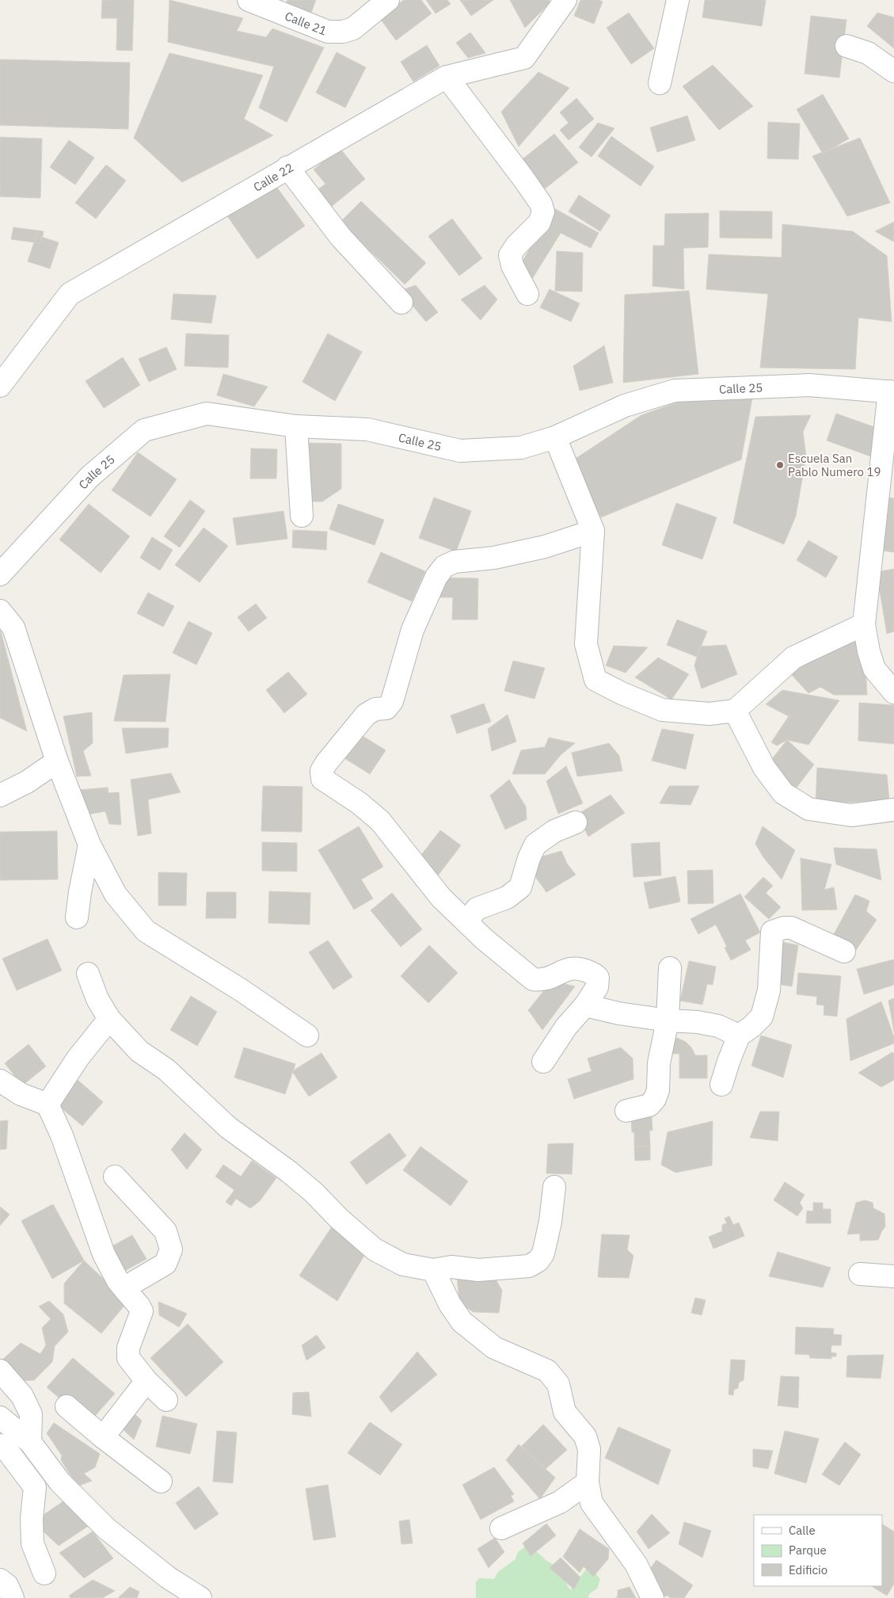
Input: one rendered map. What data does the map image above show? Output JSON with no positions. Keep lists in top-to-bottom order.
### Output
{
  "streets": {
    "street": ["Calle 21", "Calle 22", "Calle 25"]
  },
  "places": ["Escuela San Pablo Numero 19"],
  "legend": ["Calle", "Parque", "Edificio"]
}
